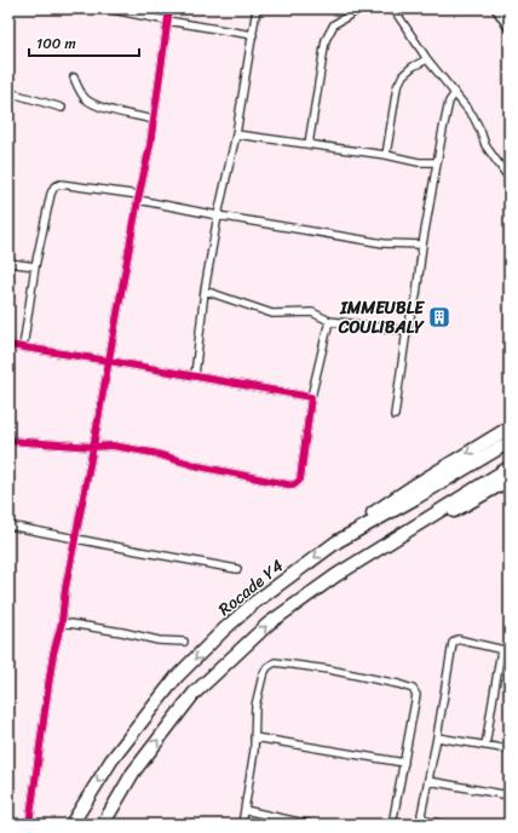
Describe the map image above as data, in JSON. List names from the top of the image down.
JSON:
{
  "streets": {
    "highway": ["Rocade Y4"]
  },
  "places": {
    "building": ["IMMEUBLE COULIBALY"]
  },
  "scale_bar": "100 m"
}
